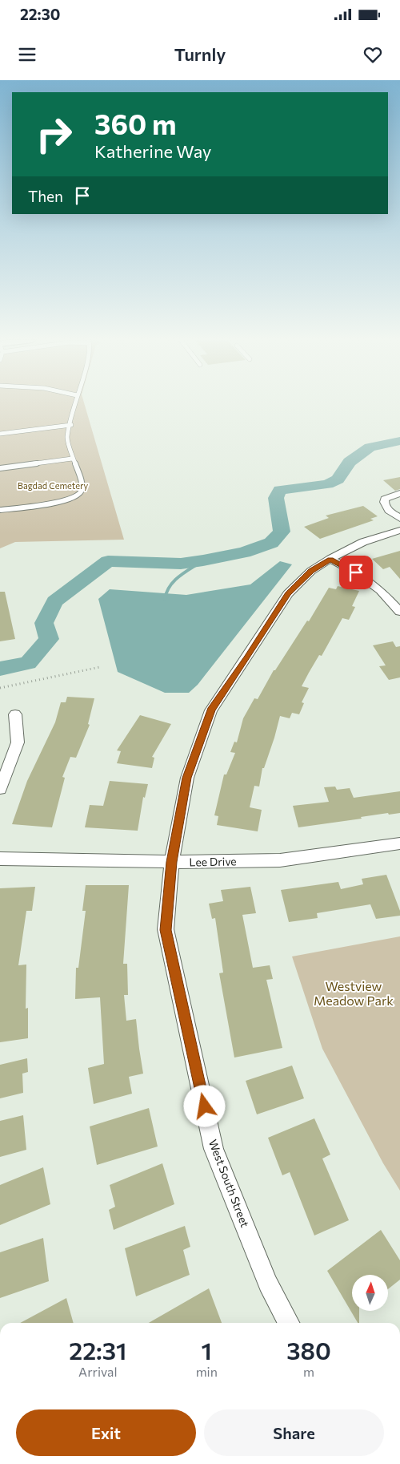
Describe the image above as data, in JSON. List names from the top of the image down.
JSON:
{
  "streets": {
    "street": ["Lee Drive", "West South Street"]
  },
  "crossings": [
    ["Lee Drive", "West South Street"]
  ],
  "parks": ["Bagdad Cemetery", "Westview Meadow Park"],
  "north": "top",
  "page": {
    "status": "22:30",
    "header": "Turnly",
    "turn": ["360 m", "Katherine Way"],
    "then": "Then",
    "eta": [
      "22:31",
      "Arrival",
      "1",
      "min",
      "380",
      "m"
    ],
    "buttons": ["Exit", "Share"]
  }
}
